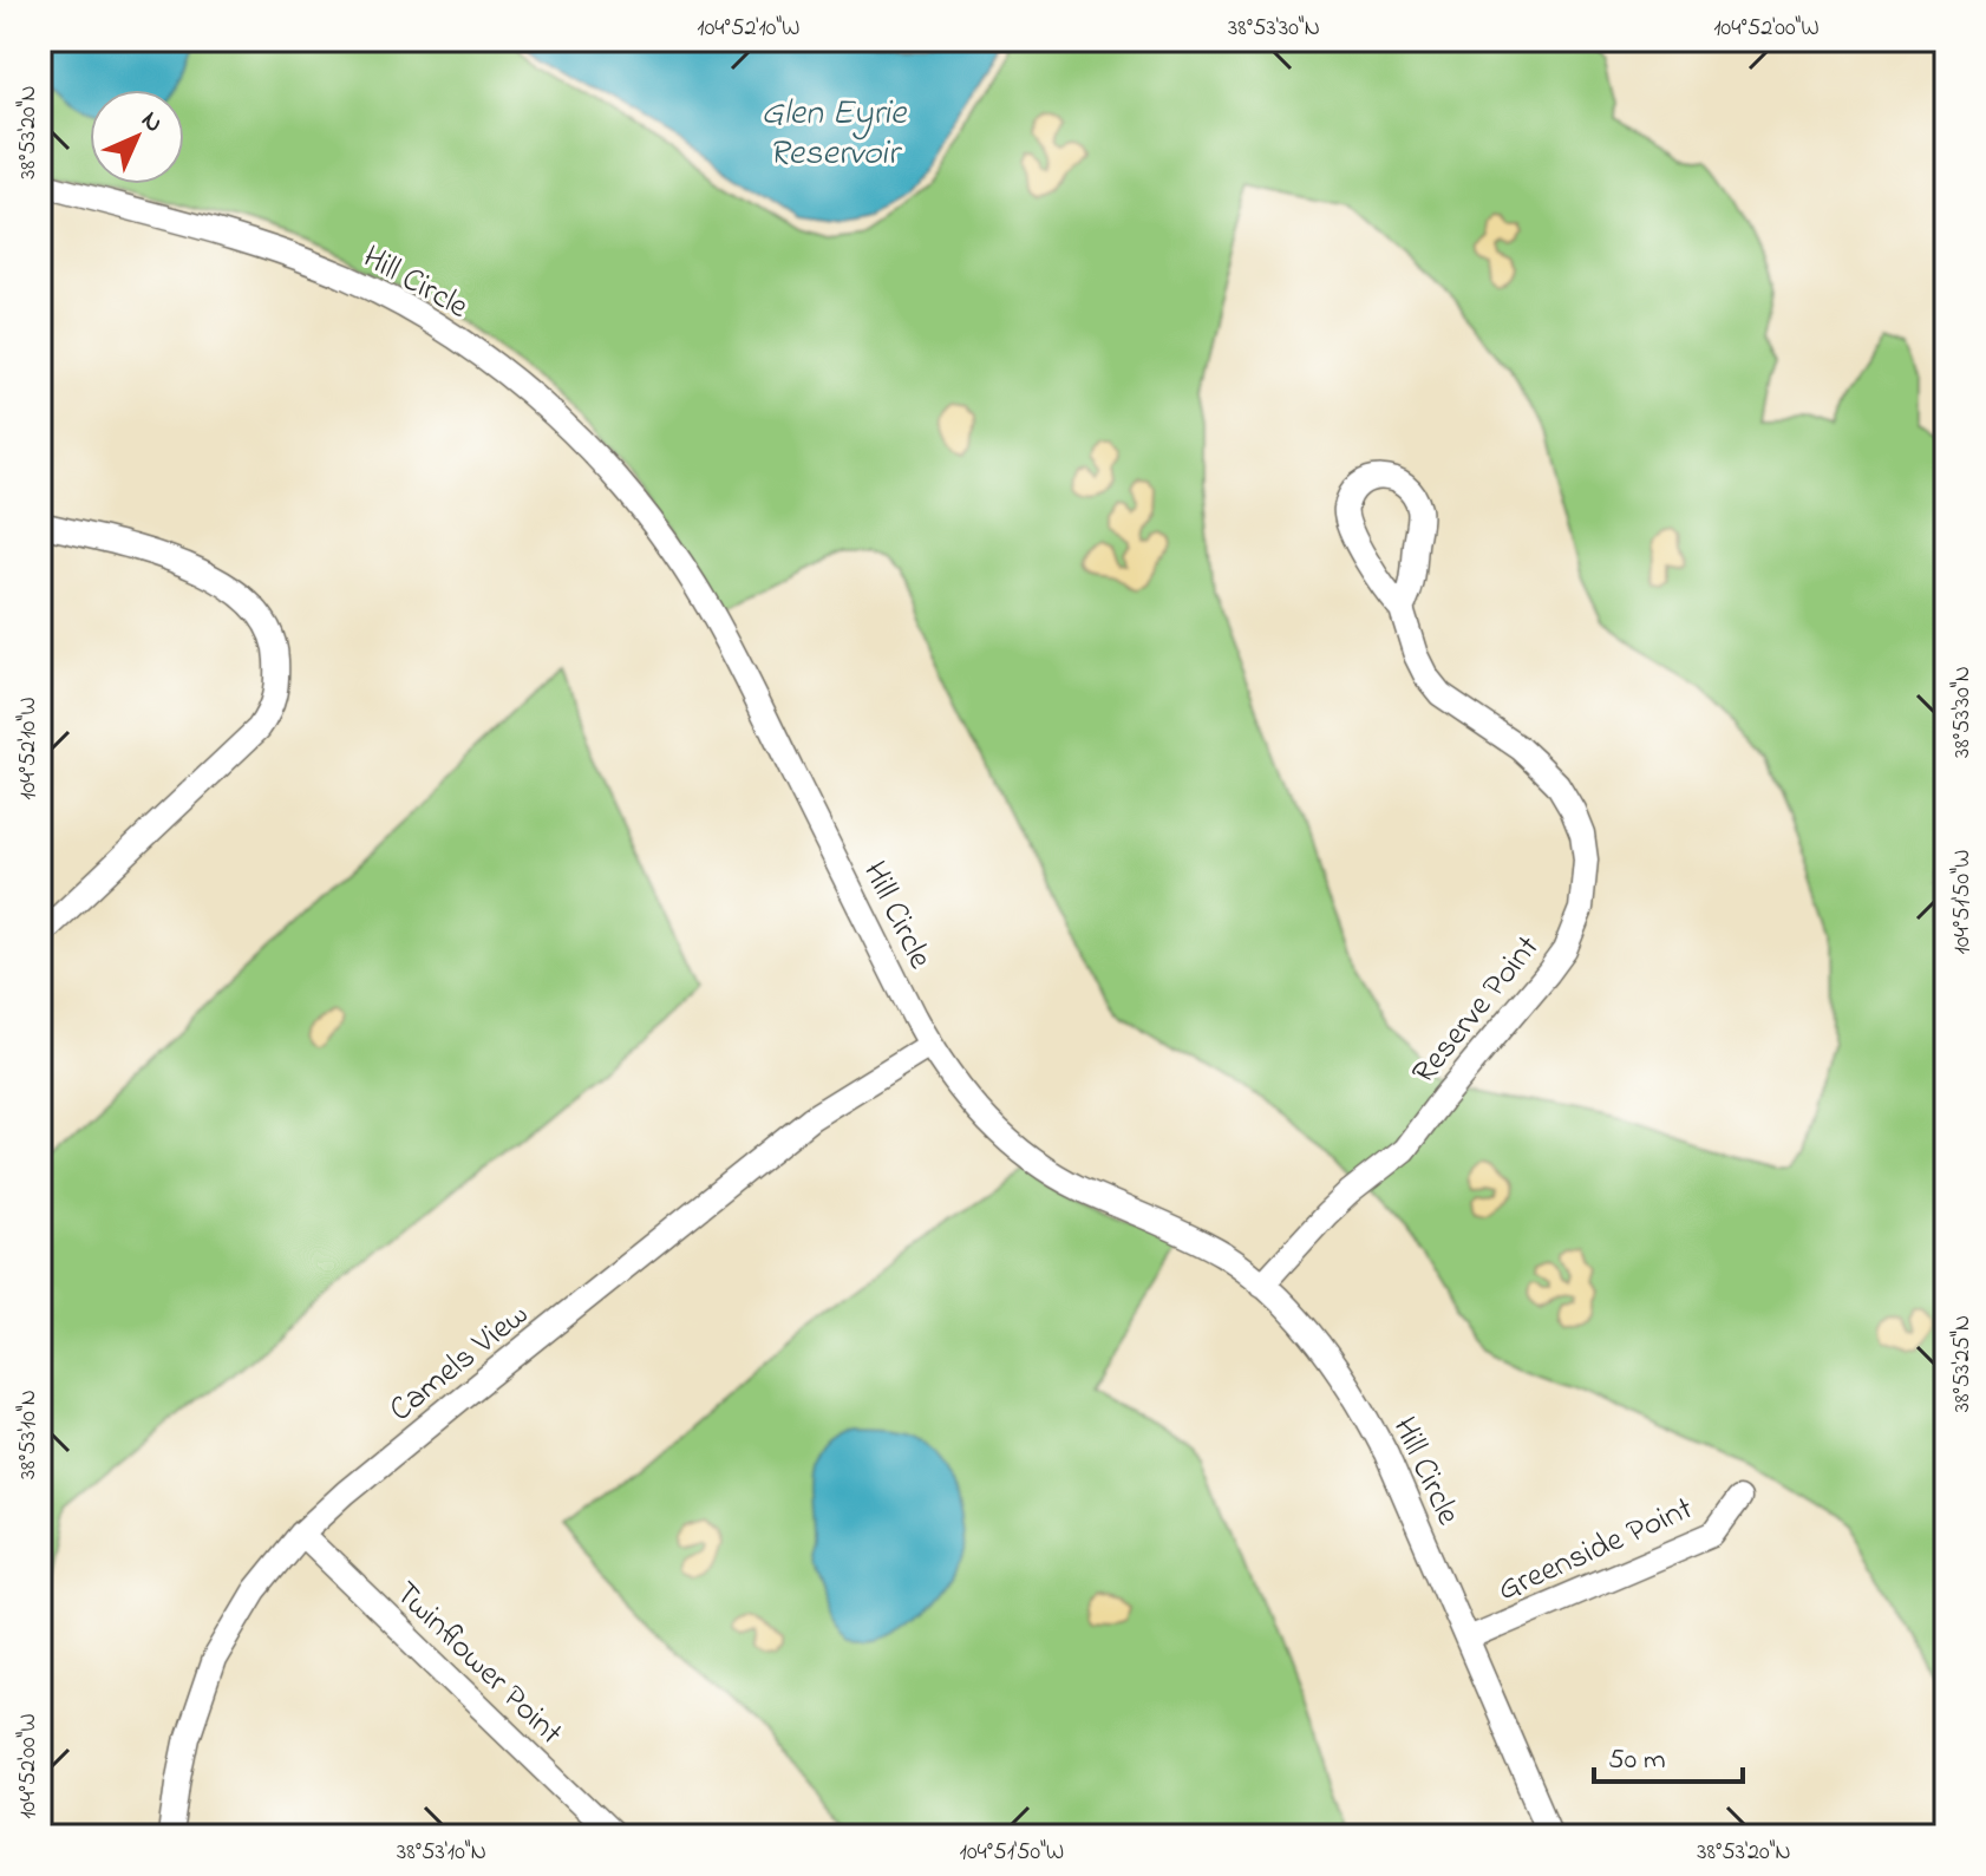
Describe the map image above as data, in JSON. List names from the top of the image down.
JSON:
{
  "streets": {
    "street": [
      "Hill Circle",
      "Reserve Point",
      "Camels View",
      "Greenside Point",
      "Twinflower Point"
    ]
  },
  "crossings": [
    ["Hill Circle", "Reserve Point"],
    ["Hill Circle", "Camels View"],
    ["Hill Circle", "Greenside Point"],
    ["Camels View", "Twinflower Point"]
  ],
  "water": ["Glen Eyrie Reservoir"],
  "scale_bar": "50 m",
  "north": "top right",
  "coordinates": [
    "104°52'10\"W",
    "38°53'30\"N",
    "104°52'00\"W",
    "38°53'20\"N",
    "104°51'50\"W",
    "38°53'25\"N",
    "38°53'10\"N"
  ]
}
